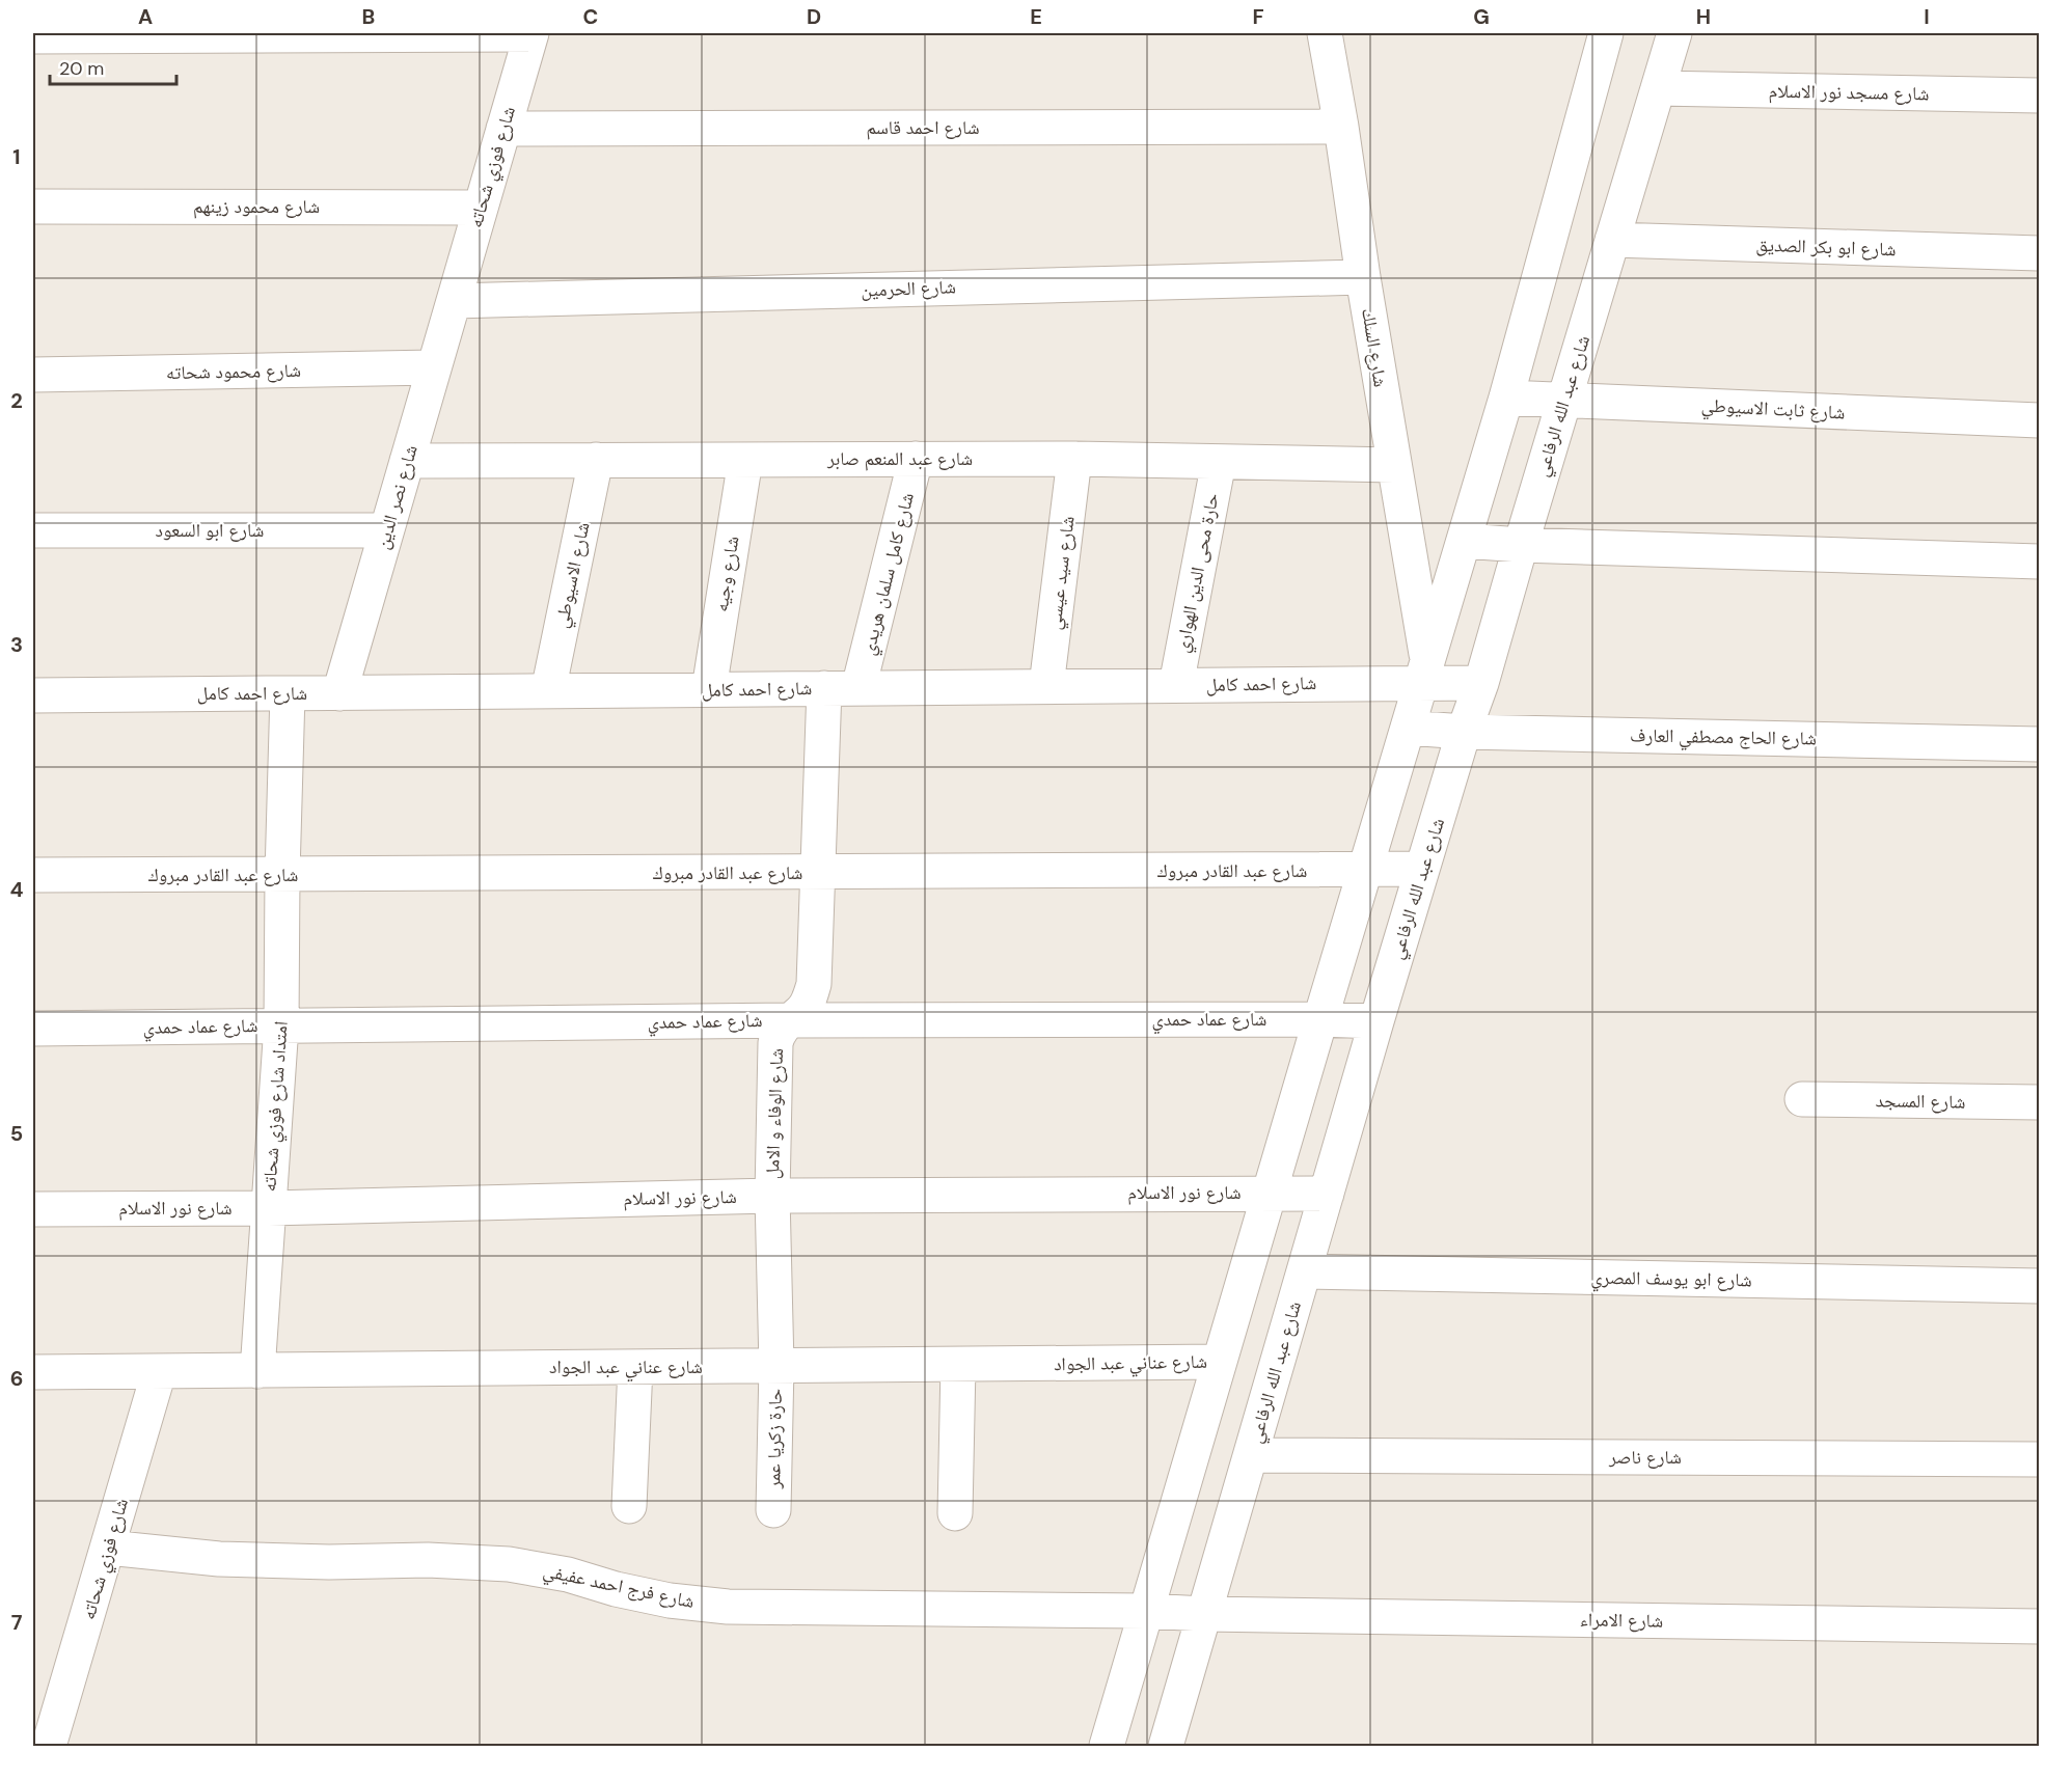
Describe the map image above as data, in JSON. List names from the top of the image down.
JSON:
{
  "streets": {
    "street": [
      "شارع مسجد نور الاسلام",
      "شارع احمد قاسم",
      "شارع فوزي شحاته",
      "شارع محمود زينهم",
      "شارع ابو بكر الصديق",
      "شارع الحرمين",
      "شارع السلك",
      "شارع محمود شحاته",
      "شارع عبد الله الرفاعي",
      "شارع ثابت الاسيوطي",
      "شارع عبد المنعم صابر",
      "شارع نصر الدين",
      "شارع ابو السعود",
      "شارع سيد عيسي",
      "حارة محى الدين الهواري",
      "شارع وجيه",
      "شارع كامل سلمان هريدي",
      "شارع الاسيوطي",
      "شارع احمد كامل",
      "شارع الحاج مصطفي العارف",
      "شارع عبد القادر مبروك",
      "شارع عماد حمدي",
      "شارع المسجد",
      "امتداد شارع فوزي شحاته",
      "شارع الوفاء و الامل",
      "شارع نور الاسلام",
      "شارع ابو يوسف المصري",
      "شارع عناني عبد الجواد",
      "حارة زكريا عمر",
      "شارع ناصر",
      "شارع فرج احمد عفيفي",
      "شارع الامراء"
    ]
  },
  "crossings": [
    ["شارع مسجد نور الاسلام", "شارع عبد الله الرفاعي"],
    ["شارع احمد قاسم", "شارع فوزي شحاته"],
    ["شارع احمد قاسم", "شارع السلك"],
    ["شارع فوزي شحاته", "شارع محمود زينهم"],
    ["شارع فوزي شحاته", "شارع الحرمين"],
    ["شارع فوزي شحاته", "شارع نصر الدين"],
    ["شارع فوزي شحاته", "شارع عناني عبد الجواد"],
    ["شارع فوزي شحاته", "شارع فرج احمد عفيفي"],
    ["شارع ابو بكر الصديق", "شارع عبد الله الرفاعي"],
    ["شارع الحرمين", "شارع السلك"],
    ["شارع الحرمين", "شارع نصر الدين"],
    ["شارع السلك", "شارع عبد المنعم صابر"],
    ["شارع السلك", "شارع احمد كامل"],
    ["شارع محمود شحاته", "شارع نصر الدين"],
    ["شارع عبد الله الرفاعي", "شارع ثابت الاسيوطي"],
    ["شارع عبد الله الرفاعي", "شارع احمد كامل"],
    ["شارع عبد الله الرفاعي", "شارع الحاج مصطفي العارف"],
    ["شارع عبد الله الرفاعي", "شارع عبد القادر مبروك"],
    ["شارع عبد الله الرفاعي", "شارع عماد حمدي"],
    ["شارع عبد الله الرفاعي", "شارع نور الاسلام"],
    ["شارع عبد الله الرفاعي", "شارع ابو يوسف المصري"],
    ["شارع عبد الله الرفاعي", "شارع ناصر"],
    ["شارع عبد الله الرفاعي", "شارع فرج احمد عفيفي"],
    ["شارع عبد الله الرفاعي", "شارع الامراء"],
    ["شارع عبد المنعم صابر", "شارع نصر الدين"],
    ["شارع عبد المنعم صابر", "شارع سيد عيسي"],
    ["شارع عبد المنعم صابر", "حارة محى الدين الهواري"],
    ["شارع عبد المنعم صابر", "شارع وجيه"],
    ["شارع عبد المنعم صابر", "شارع كامل سلمان هريدي"],
    ["شارع عبد المنعم صابر", "شارع الاسيوطي"],
    ["شارع نصر الدين", "شارع ابو السعود"],
    ["شارع نصر الدين", "شارع احمد كامل"],
    ["شارع سيد عيسي", "شارع احمد كامل"],
    ["حارة محى الدين الهواري", "شارع احمد كامل"],
    ["شارع وجيه", "شارع احمد كامل"],
    ["شارع كامل سلمان هريدي", "شارع احمد كامل"],
    ["شارع الاسيوطي", "شارع احمد كامل"],
    ["شارع احمد كامل", "امتداد شارع فوزي شحاته"],
    ["شارع احمد كامل", "شارع الوفاء و الامل"],
    ["شارع عبد القادر مبروك", "امتداد شارع فوزي شحاته"],
    ["شارع عبد القادر مبروك", "شارع الوفاء و الامل"],
    ["شارع عماد حمدي", "امتداد شارع فوزي شحاته"],
    ["شارع عماد حمدي", "شارع الوفاء و الامل"],
    ["امتداد شارع فوزي شحاته", "شارع نور الاسلام"],
    ["امتداد شارع فوزي شحاته", "شارع عناني عبد الجواد"],
    ["شارع الوفاء و الامل", "شارع نور الاسلام"],
    ["شارع الوفاء و الامل", "شارع عناني عبد الجواد"],
    ["شارع الوفاء و الامل", "حارة زكريا عمر"],
    ["شارع عناني عبد الجواد", "حارة زكريا عمر"],
    ["شارع فرج احمد عفيفي", "شارع الامراء"]
  ],
  "scale_bar": "20 m",
  "grid": {
    "columns": [
      "A",
      "B",
      "C",
      "D",
      "E",
      "F",
      "G",
      "H",
      "I"
    ],
    "rows": [
      "1",
      "2",
      "3",
      "4",
      "5",
      "6",
      "7"
    ]
  }
}
